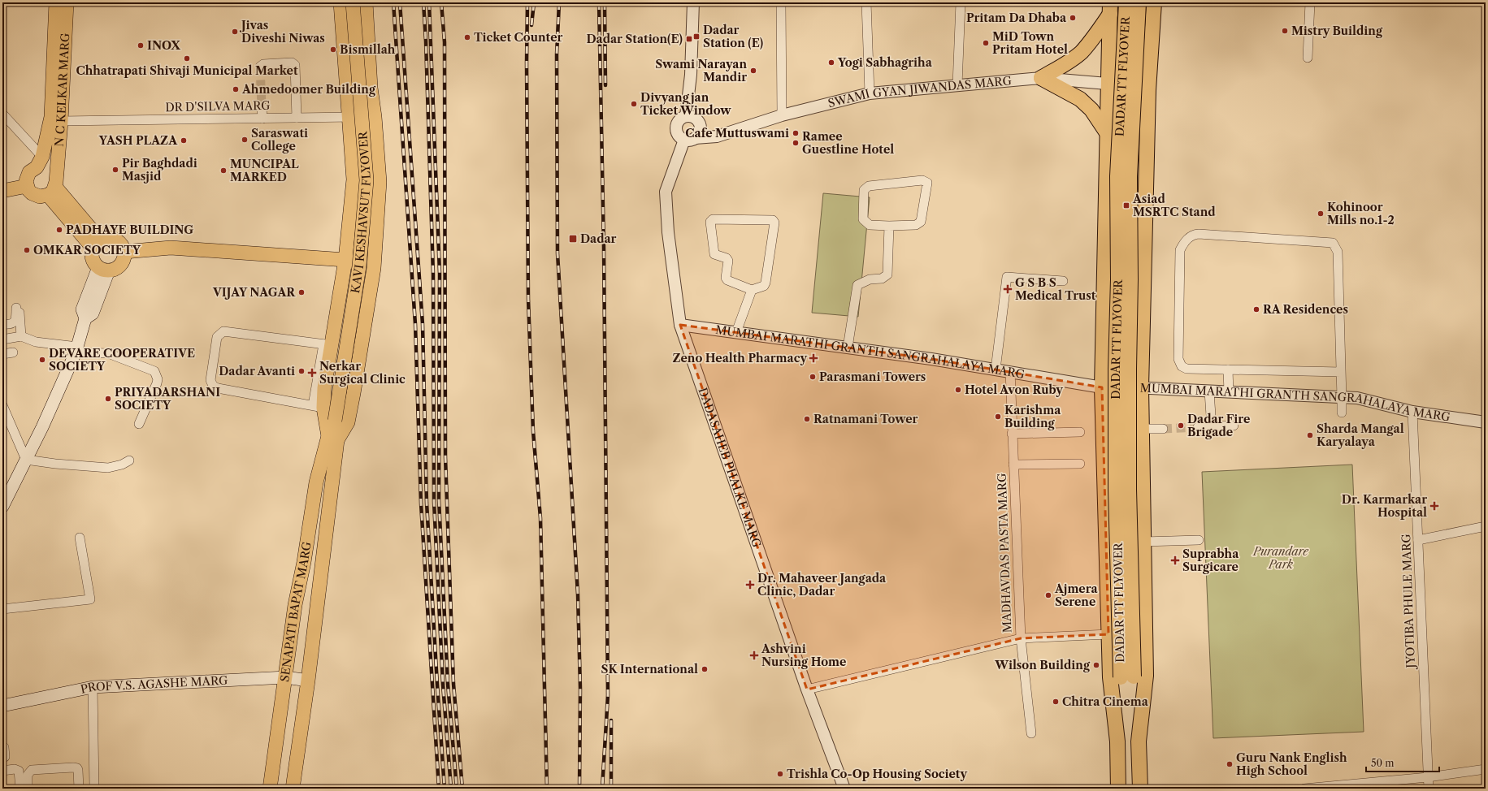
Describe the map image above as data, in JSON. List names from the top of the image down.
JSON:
{
  "streets": {
    "highway": ["DADAR TT FLYOVER"],
    "main road": [
      "N C KELKAR MARG",
      "KAVI KESHAVSUT FLYOVER",
      "SENAPATI BAPAT MARG",
      "PROF V.S. AGASHE MARG"
    ],
    "street": [
      "SWAMI GYAN JIWANDAS MARG",
      "DR D'SILVA MARG",
      "MUMBAI MARATHI GRANTH SANGRAHALAYA MARG",
      "DADASAHEB PHALKE MARG",
      "MADHAVDAS PASTA MARG",
      "JYOTIBA PHULE MARG"
    ]
  },
  "crossings": [
    ["N C KELKAR MARG", "DR D'SILVA MARG"],
    ["SWAMI GYAN JIWANDAS MARG", "DADASAHEB PHALKE MARG"],
    ["KAVI KESHAVSUT FLYOVER", "SENAPATI BAPAT MARG"],
    ["MUMBAI MARATHI GRANTH SANGRAHALAYA MARG", "DADASAHEB PHALKE MARG"],
    ["MUMBAI MARATHI GRANTH SANGRAHALAYA MARG", "MADHAVDAS PASTA MARG"],
    ["MUMBAI MARATHI GRANTH SANGRAHALAYA MARG", "JYOTIBA PHULE MARG"],
    ["SENAPATI BAPAT MARG", "PROF V.S. AGASHE MARG"]
  ],
  "parks": ["Purandare Park"],
  "places": {
    "other": [
      "Pritam Da Dhaba",
      "Mistry Building",
      "Jivas Diveshi Niwas",
      "Ticket Counter",
      "MiD Town Pritam Hotel",
      "INOX",
      "Bismillah",
      "Chhatrapati Shivaji Municipal Market",
      "Yogi Sabhagriha",
      "Swami Narayan Mandir",
      "Ahmedoomer Building",
      "Divyangjan Ticket Window",
      "Cafe Muttuswami",
      "Saraswati College",
      "YASH PLAZA",
      "Ramee Guestline Hotel",
      "Pir Baghdadi Masjid",
      "MUNCIPAL MARKED",
      "Kohinoor Mills no.1-2",
      "PADHAYE BUILDING",
      "OMKAR SOCIETY",
      "VIJAY NAGAR",
      "RA Residences",
      "DEVARE COOPERATIVE SOCIETY",
      "Dadar Avanti",
      "Parasmani Towers",
      "Hotel Avon Ruby",
      "PRIYADARSHANI SOCIETY",
      "Karishma Building",
      "Ratnamani Tower",
      "Dadar Fire Brigade",
      "Sharda Mangal Karyalaya",
      "Ajmera Serene",
      "Wilson Building",
      "SK International",
      "Chitra Cinema",
      "Guru Nank English High School",
      "Trishla Co-Op Housing Society"
    ],
    "transit": [
      "Dadar Station (E)",
      "Dadar Station(E)",
      "Asiad MSRTC Stand",
      "Dadar"
    ],
    "health": [
      "G S B S Medical Trust",
      "Zeno Health Pharmacy",
      "Nerkar Surgical Clinic",
      "Dr. Karmarkar Hospital",
      "Suprabha Surgicare",
      "Dr. Mahaveer Jangada Clinic, Dadar",
      "Ashvini Nursing Home"
    ]
  },
  "scale_bar": "50 m"
}
